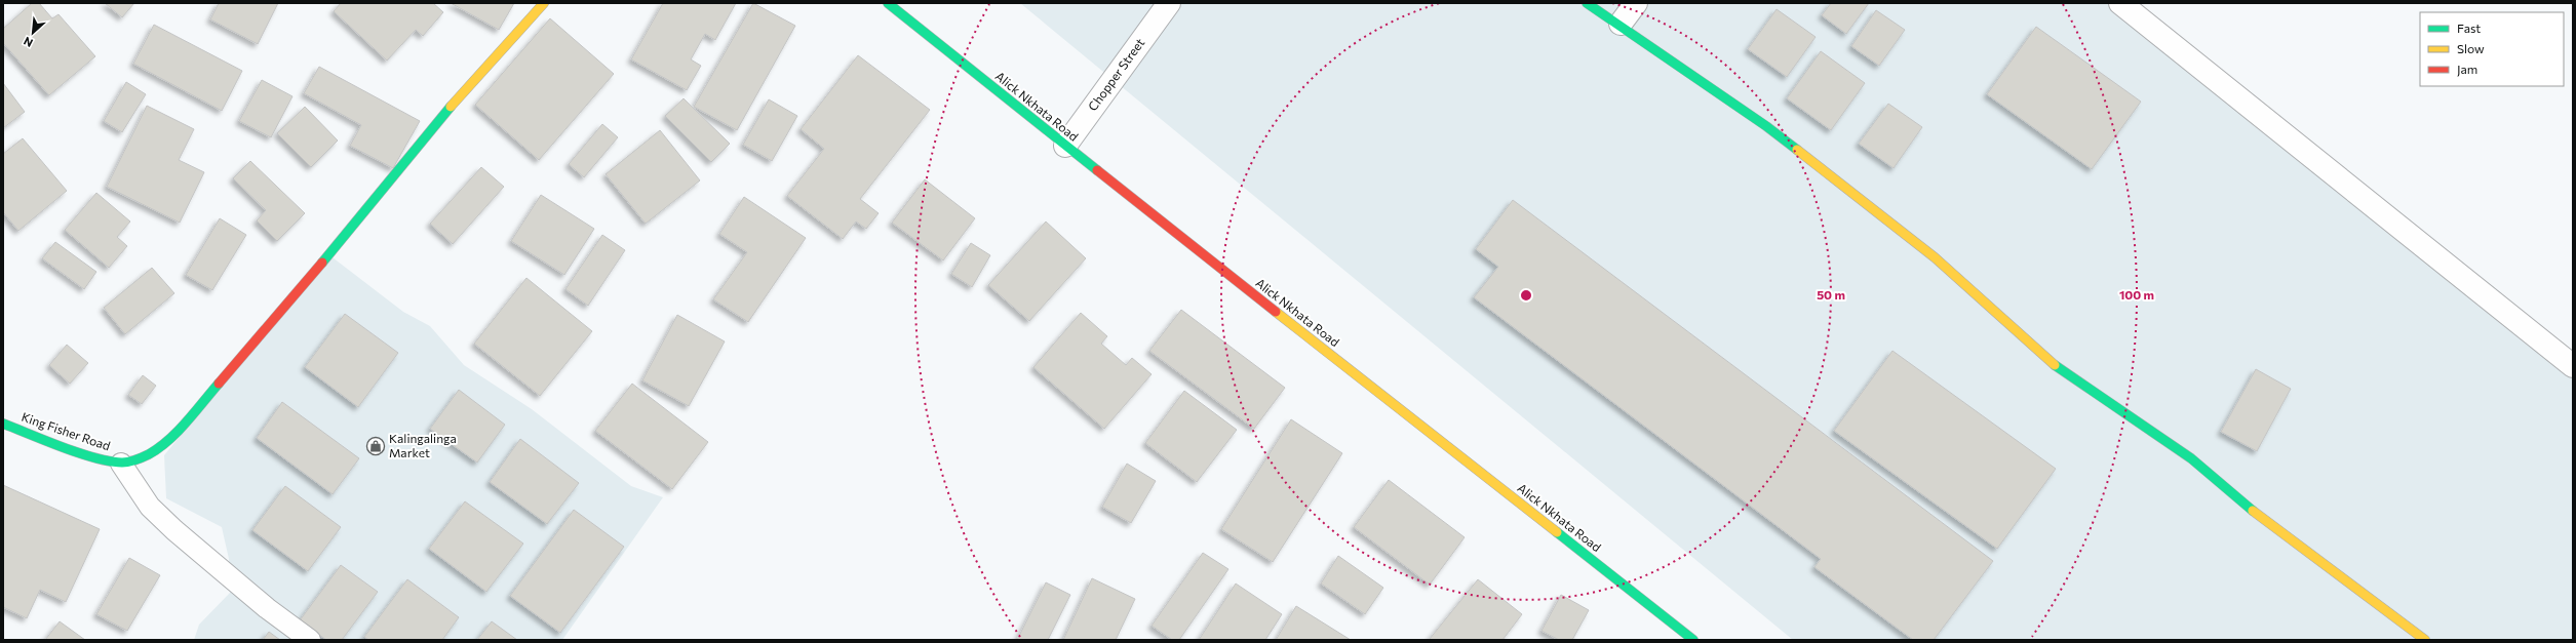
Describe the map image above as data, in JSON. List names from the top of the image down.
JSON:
{
  "streets": {
    "street": ["Chopper Street", "Alick Nkhata Road", "King Fisher Road"]
  },
  "crossings": [
    ["Chopper Street", "Alick Nkhata Road"]
  ],
  "places": {
    "shop": ["Kalingalinga Market"]
  },
  "legend": ["Fast", "Slow", "Jam"],
  "north": "bottom left",
  "rings": ["50 m", "100 m"]
}
